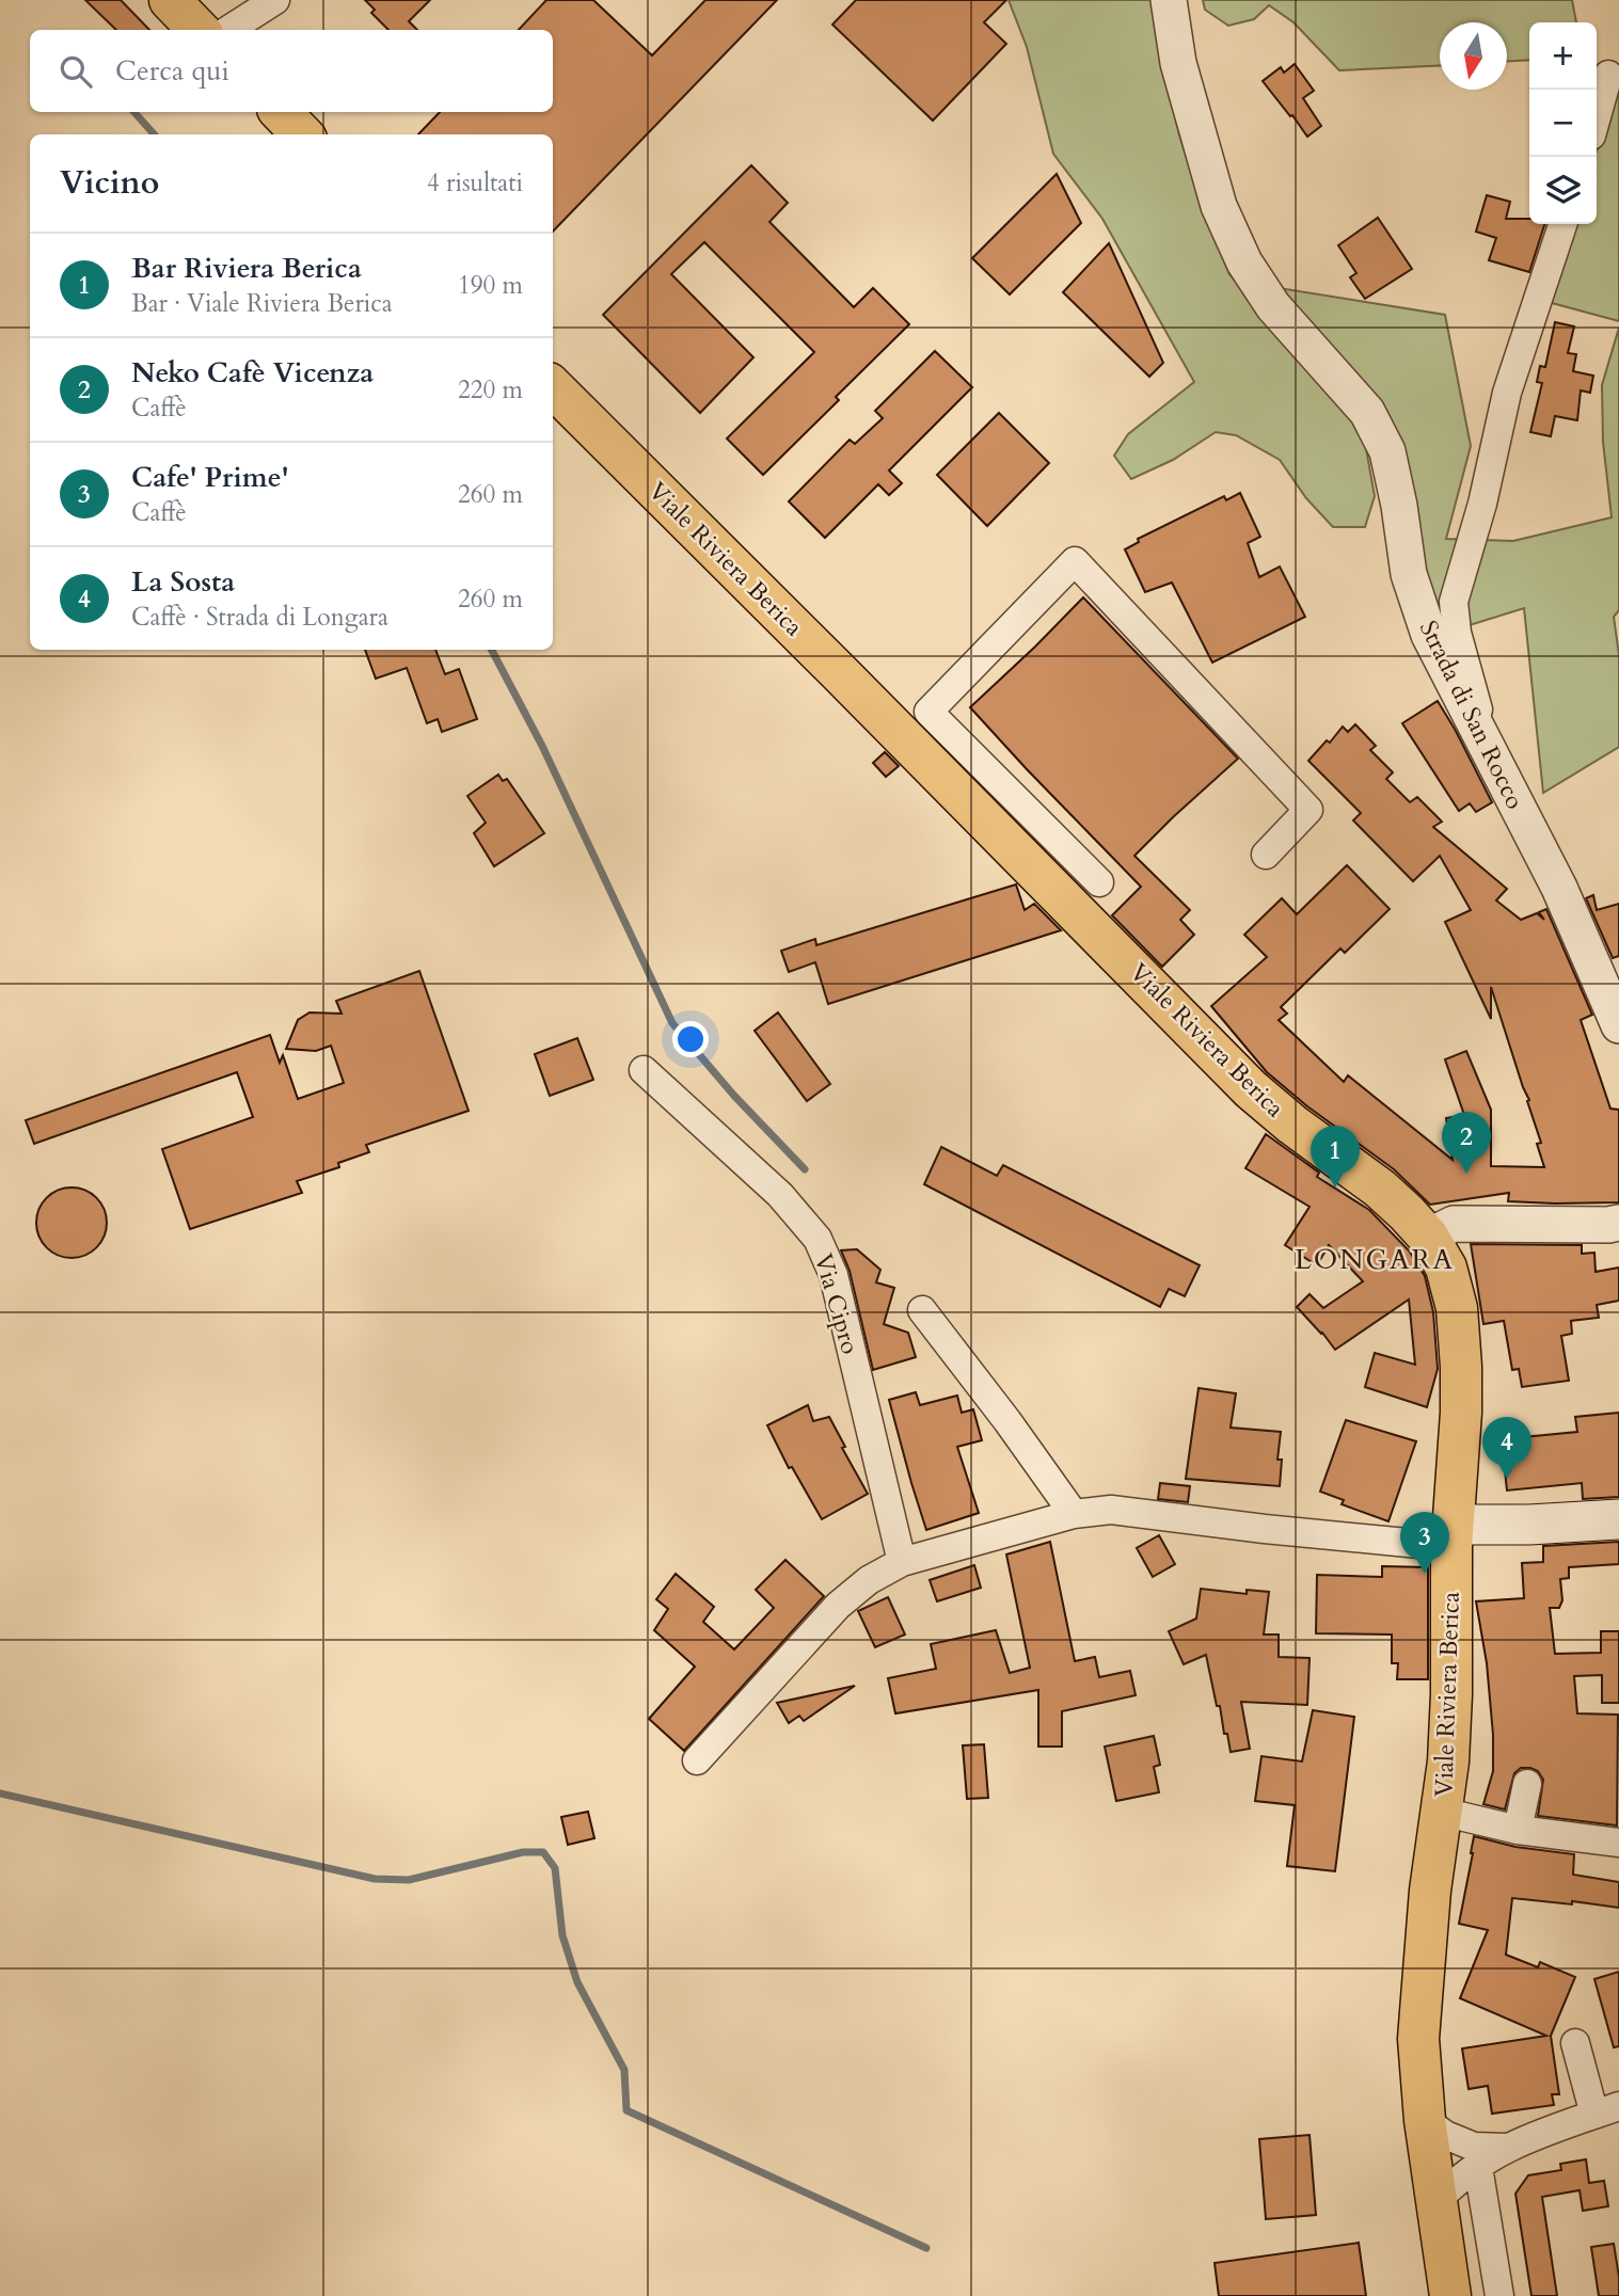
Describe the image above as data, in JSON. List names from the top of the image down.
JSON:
{
  "streets": {
    "main road": ["Viale Riviera Berica"],
    "street": ["Strada di San Rocco", "Via Cipro"]
  },
  "districts": ["LONGARA"],
  "north": "bottom",
  "page": {
    "map_buttons": ["+", "−"],
    "search": "Cerca qui",
    "heading": ["Vicino", "4 risultati"],
    "list": [
      {
        "mark": "1",
        "name": "Bar Riviera Berica",
        "note": "Bar · Viale Riviera Berica",
        "value": "190 m"
      },
      {
        "mark": "2",
        "name": "Neko Cafè Vicenza",
        "note": "Caffè",
        "value": "220 m"
      },
      {
        "mark": "3",
        "name": "Cafe' Prime'",
        "note": "Caffè",
        "value": "260 m"
      },
      {
        "mark": "4",
        "name": "La Sosta",
        "note": "Caffè · Strada di Longara",
        "value": "260 m"
      }
    ],
    "pins": [
      "2",
      "1",
      "4",
      "3"
    ]
  }
}
